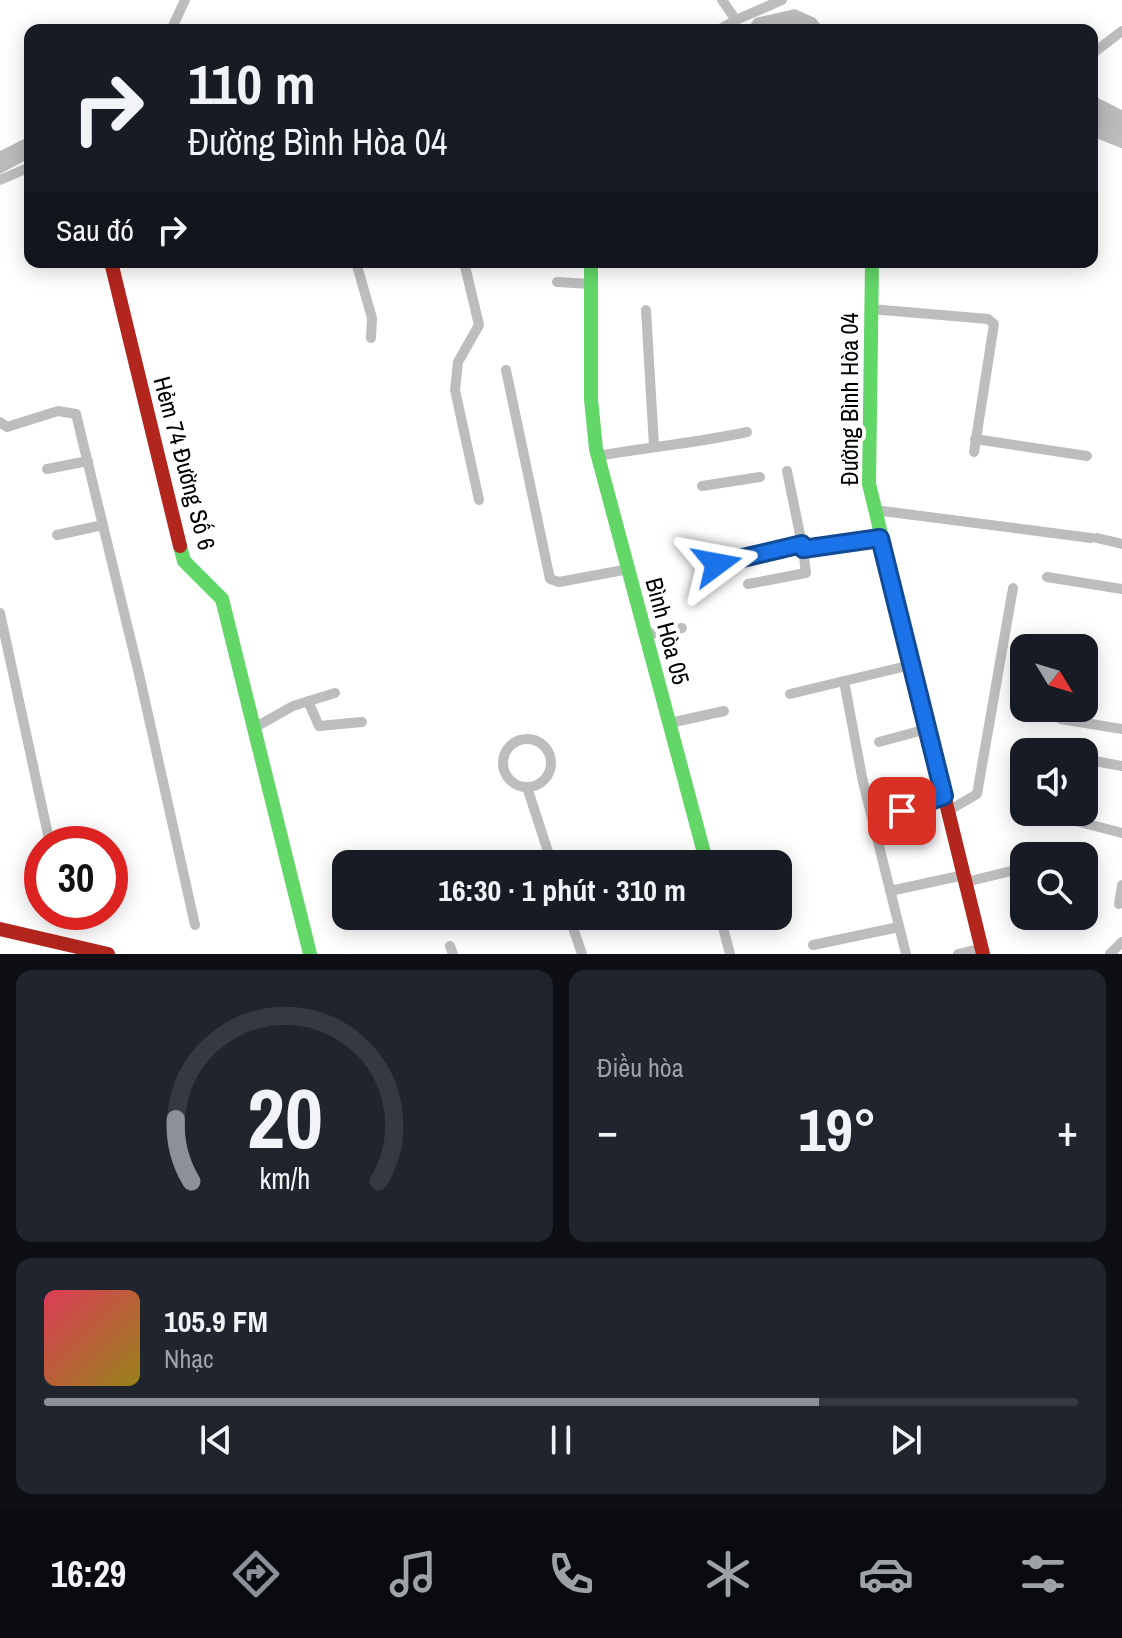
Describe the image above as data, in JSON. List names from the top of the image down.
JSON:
{
  "streets": {
    "street": ["Đường Bình Hòa 04", "Hẻm 74 Đường Số 6", "Bình Hòa 05"]
  },
  "north": "bottom right",
  "page": {
    "turn": ["110 m", "Đường Bình Hòa 04"],
    "then": "Sau đó",
    "limit": "30",
    "trip": "16:30 · 1 phút · 310 m",
    "tile": "Điều hòa",
    "heat": ["−", "19°", "+"],
    "song": ["105.9 FM", "Nhạc"],
    "tabs": "16:29",
    "gauge": ["20", "km/h"]
  }
}
